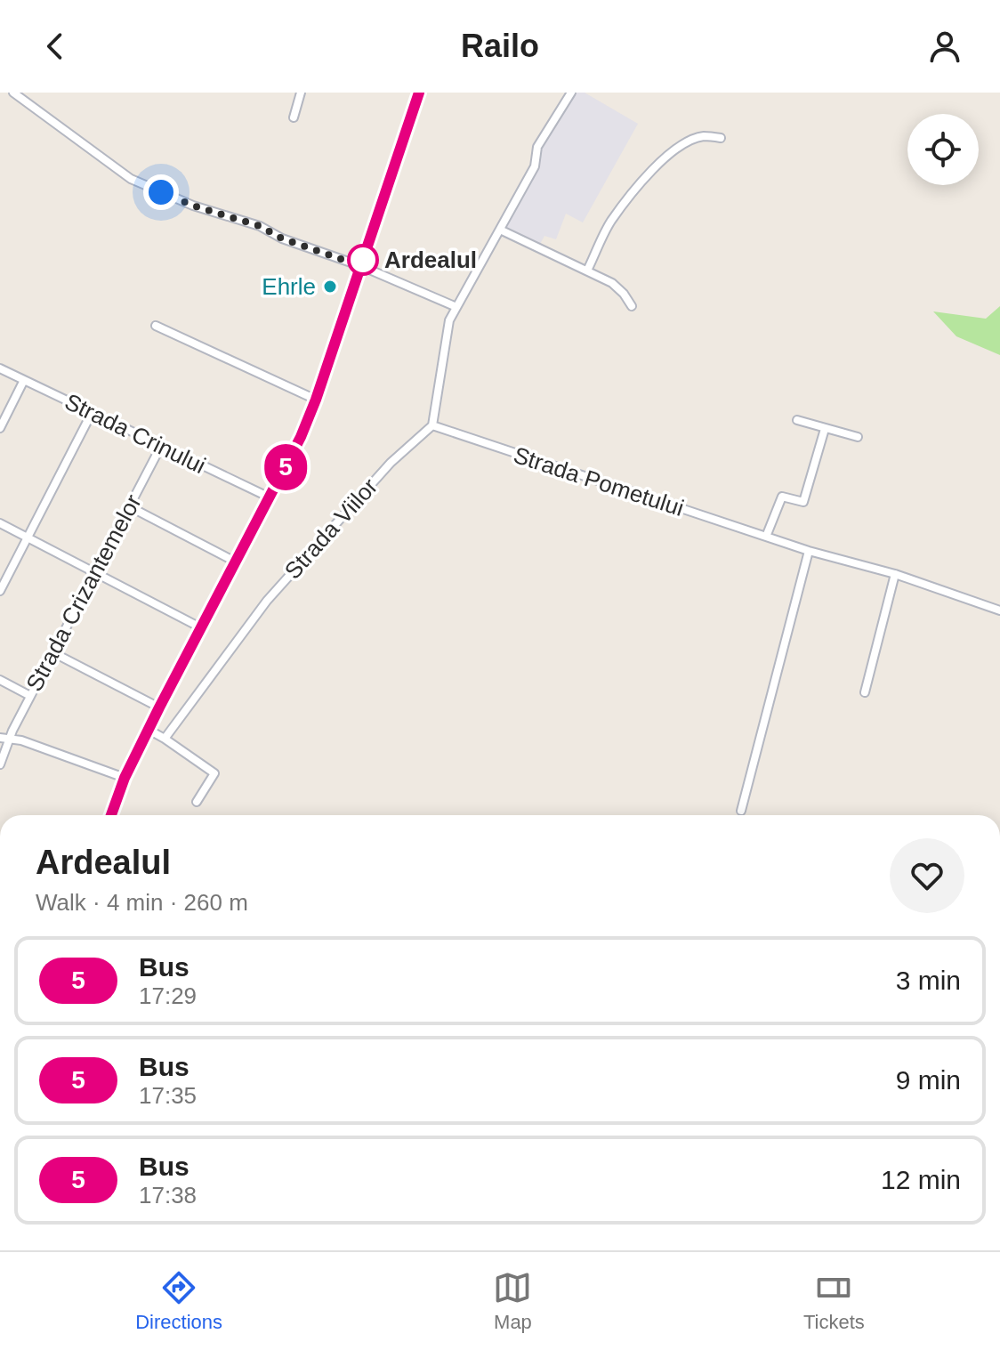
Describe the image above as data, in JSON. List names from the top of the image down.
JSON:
{
  "streets": {
    "street": [
      "Strada Crinului",
      "Strada Pometului",
      "Strada Viilor",
      "Strada Crizantemelor"
    ]
  },
  "crossings": [
    ["Strada Crinului", "Strada Crizantemelor"],
    ["Strada Pometului", "Strada Viilor"]
  ],
  "places": ["Ardealul", "Ehrle"],
  "lines": ["bus line 5"],
  "page": {
    "header": "Railo",
    "on_map": "5",
    "heading": ["Ardealul", "Walk · 4 min · 260 m"],
    "list": [
      {
        "mark": "5",
        "name": "Bus",
        "note": "17:29",
        "value": "3 min"
      },
      {
        "mark": "5",
        "name": "Bus",
        "note": "17:35",
        "value": "9 min"
      },
      {
        "mark": "5",
        "name": "Bus",
        "note": "17:38",
        "value": "12 min"
      }
    ],
    "tabs": ["Directions", "Map", "Tickets"]
  }
}
